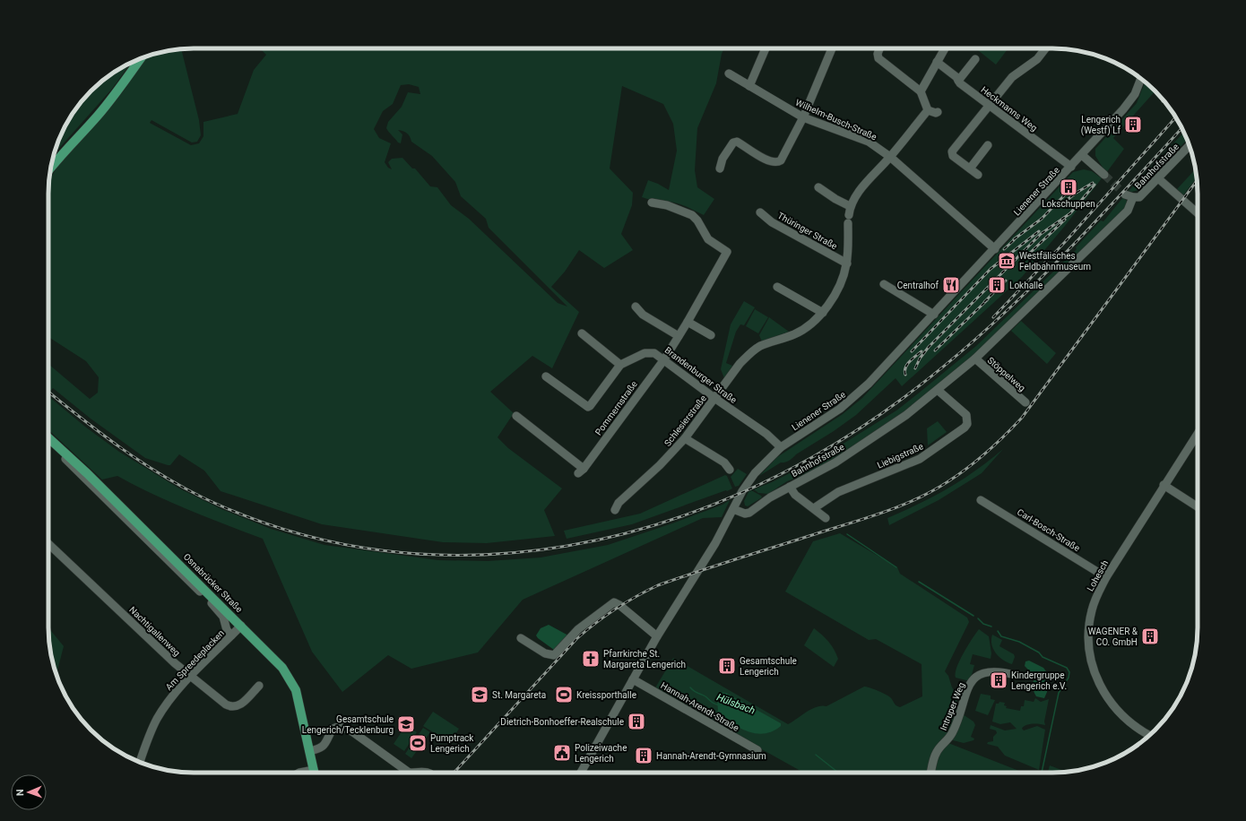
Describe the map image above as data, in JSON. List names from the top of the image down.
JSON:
{
  "streets": {
    "main road": ["Osnabrücker Straße"],
    "street": [
      "Heckmanns Weg",
      "Wilhelm-Busch-Straße",
      "Bahnhofstraße",
      "Lienener Straße",
      "Thüringer Straße",
      "Stöppelweg",
      "Brandenburger Straße",
      "Pommernstraße",
      "Schlesierstraße",
      "Liebigstraße",
      "Carl-Bosch-Straße",
      "Lohesch",
      "Nachtigallenweg",
      "Am Spreedeplacken",
      "Hannah-Arendt-Straße",
      "Intruper Weg"
    ]
  },
  "crossings": [
    ["Heckmanns Weg", "Lienener Straße"],
    ["Wilhelm-Busch-Straße", "Lienener Straße"],
    ["Wilhelm-Busch-Straße", "Schlesierstraße"],
    ["Bahnhofstraße", "Lienener Straße"],
    ["Bahnhofstraße", "Stöppelweg"],
    ["Bahnhofstraße", "Liebigstraße"],
    ["Lienener Straße", "Brandenburger Straße"],
    ["Thüringer Straße", "Schlesierstraße"],
    ["Brandenburger Straße", "Pommernstraße"],
    ["Brandenburger Straße", "Schlesierstraße"],
    ["Carl-Bosch-Straße", "Lohesch"],
    ["Osnabrücker Straße", "Am Spreedeplacken"],
    ["Nachtigallenweg", "Am Spreedeplacken"]
  ],
  "water": ["Hülsbach"],
  "places": {
    "building": [
      "Lengerich (Westf) Lf",
      "Lokschuppen",
      "Lokhalle",
      "WAGENER & CO. GmbH",
      "Gesamtschule Lengerich",
      "Kindergruppe Lengerich e.V.",
      "Dietrich-Bonhoeffer-Realschule",
      "Hannah-Arendt-Gymnasium"
    ],
    "museum": ["Westfälisches Feldbahnmuseum"],
    "restaurant": ["Centralhof"],
    "church": ["Pfarrkirche St. Margareta Lengerich"],
    "school or university": ["St. Margareta", "Gesamtschule Lengerich/Tecklenburg"],
    "sports": ["Kreissporthalle", "Pumptrack Lengerich"],
    "public building": ["Polizeiwache Lengerich"]
  },
  "north": "left"
}
